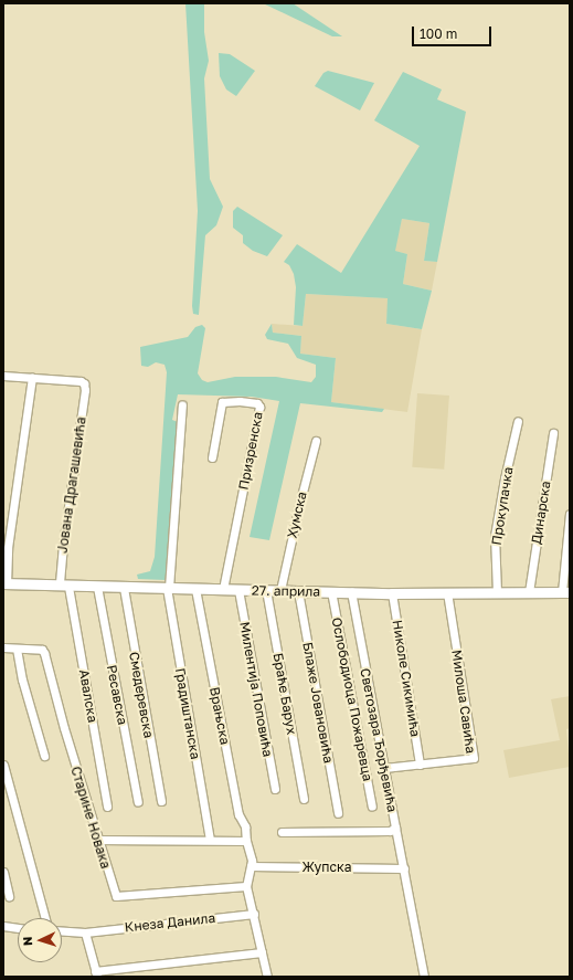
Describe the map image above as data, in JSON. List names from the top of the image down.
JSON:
{
  "streets": {
    "main road": ["27. априла"],
    "street": [
      "Призренска",
      "Јована Драгашевића",
      "Прокупачка",
      "Динарска",
      "Хумска",
      "Николе Сикимића",
      "Милентија Поповића",
      "Браће Барух",
      "Ресавска",
      "Смедеревска",
      "Авалска",
      "Ослободиоца Пожаревца",
      "Милоша Савића",
      "Блаже Јовановића",
      "Градиштанска",
      "Врањска",
      "Светозара Ђорђевића",
      "Старине Новака",
      "Жупска",
      "Кнеза Данила"
    ]
  },
  "crossings": [
    ["Призренска", "27. априла"],
    ["Јована Драгашевића", "27. априла"],
    ["Јована Драгашевића", "Авалска"],
    ["Прокупачка", "27. априла"],
    ["Динарска", "27. априла"],
    ["Хумска", "27. априла"],
    ["27. априла", "Николе Сикимића"],
    ["27. априла", "Милентија Поповића"],
    ["27. априла", "Браће Барух"],
    ["27. априла", "Ресавска"],
    ["27. априла", "Смедеревска"],
    ["27. априла", "Авалска"],
    ["27. априла", "Ослободиоца Пожаревца"],
    ["27. априла", "Милоша Савића"],
    ["27. априла", "Блаже Јовановића"],
    ["27. априла", "Градиштанска"],
    ["27. априла", "Врањска"],
    ["27. априла", "Светозара Ђорђевића"],
    ["Николе Сикимића", "Милоша Савића"],
    ["Врањска", "Старине Новака"],
    ["Врањска", "Жупска"]
  ],
  "scale_bar": "100 m",
  "north": "left"
}
